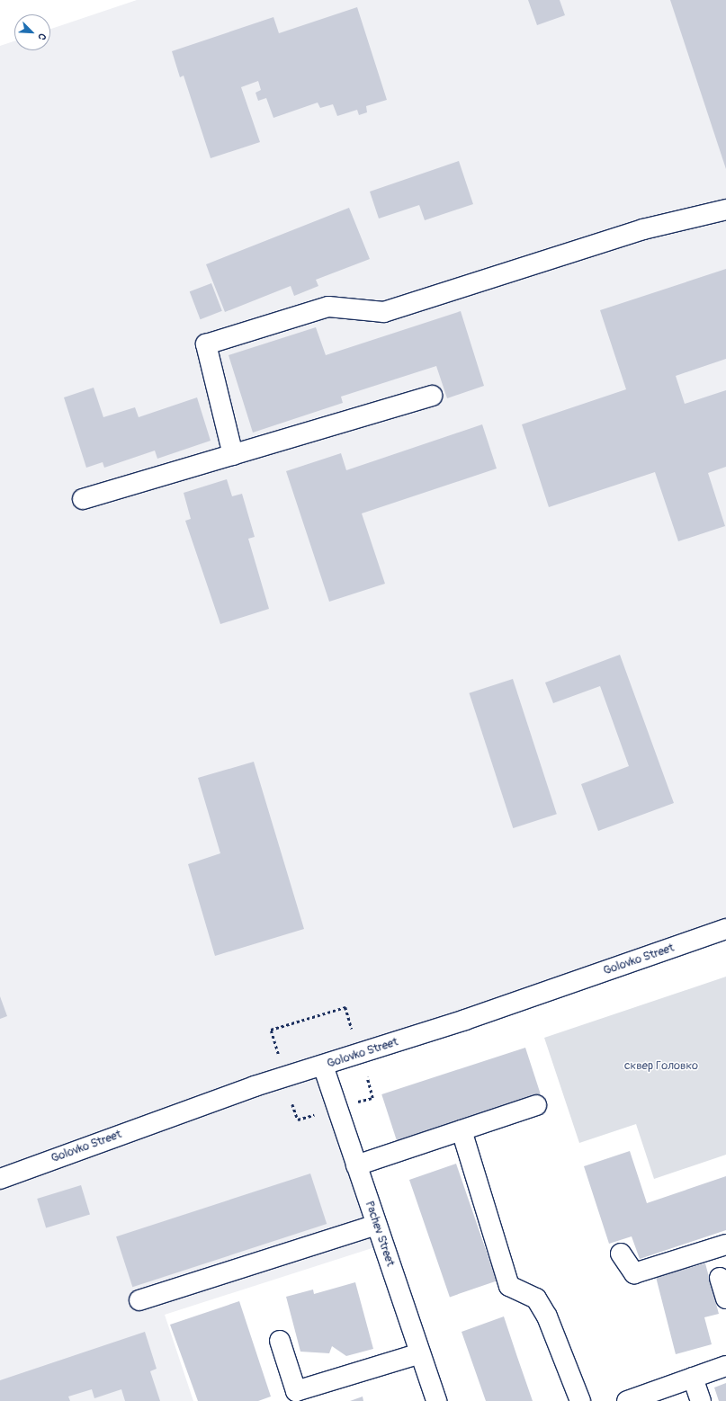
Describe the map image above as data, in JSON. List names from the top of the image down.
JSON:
{
  "streets": {
    "street": ["Golovko Street", "Pachev Street"]
  },
  "crossings": [
    ["Golovko Street", "Pachev Street"]
  ],
  "parks": ["сквер Головко"],
  "north": "bottom right"
}
